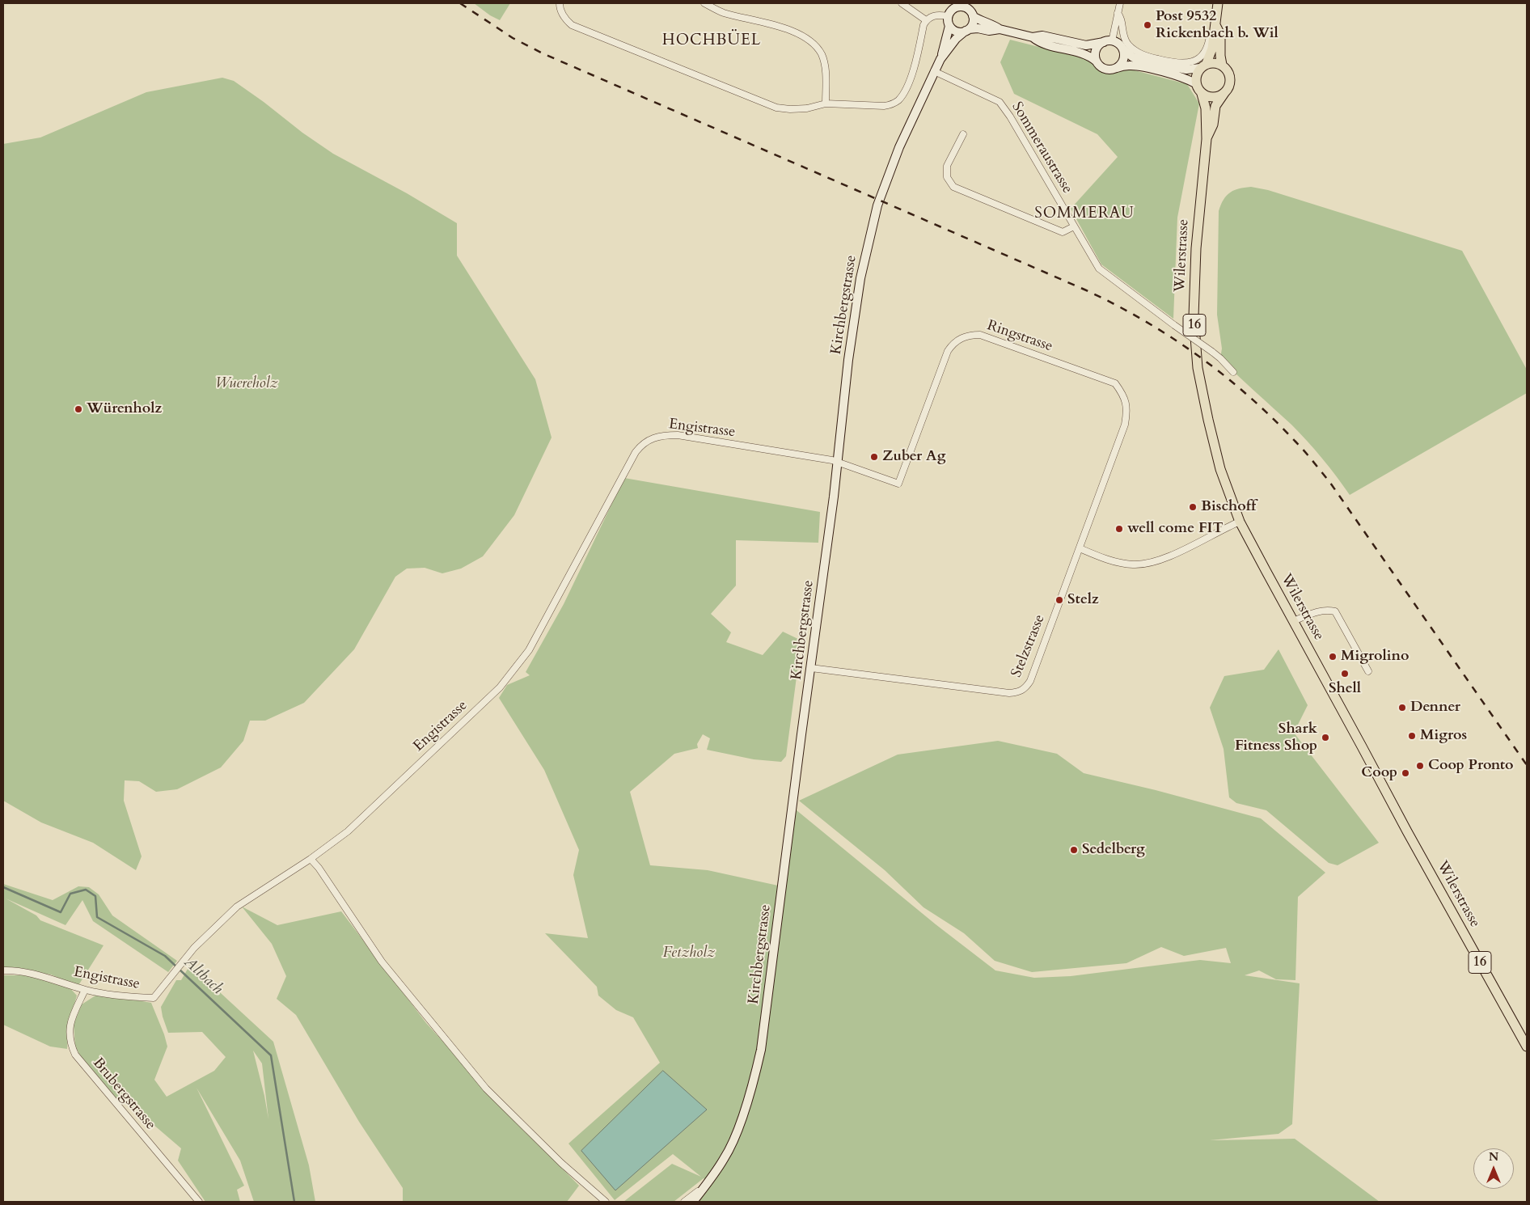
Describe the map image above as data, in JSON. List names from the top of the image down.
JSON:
{
  "streets": {
    "main road": ["Wilerstrasse", "Kirchbergstrasse", "16"],
    "street": [
      "Sommeraustrasse",
      "Ringstrasse",
      "Engistrasse",
      "Stelzstrasse",
      "Brubergstrasse"
    ]
  },
  "crossings": [
    ["Sommeraustrasse", "Kirchbergstrasse"],
    ["Kirchbergstrasse", "Ringstrasse"],
    ["Kirchbergstrasse", "Engistrasse"],
    ["Kirchbergstrasse", "Stelzstrasse"],
    ["Ringstrasse", "Engistrasse"],
    ["Ringstrasse", "Stelzstrasse"],
    ["Engistrasse", "Brubergstrasse"]
  ],
  "districts": ["HOCHBÜEL", "SOMMERAU"],
  "water": ["Altbach"],
  "parks": ["Wuereholz", "Fetzholz"],
  "places": [
    "Post 9532 Rickenbach b. Wil",
    "Würenholz",
    "Zuber Ag",
    "Bischoff",
    "well come FIT",
    "Stelz",
    "Migrolino",
    "Shell",
    "Denner",
    "Migros",
    "Shark Fitness Shop",
    "Coop Pronto",
    "Coop",
    "Sedelberg"
  ],
  "north": "top"
}
